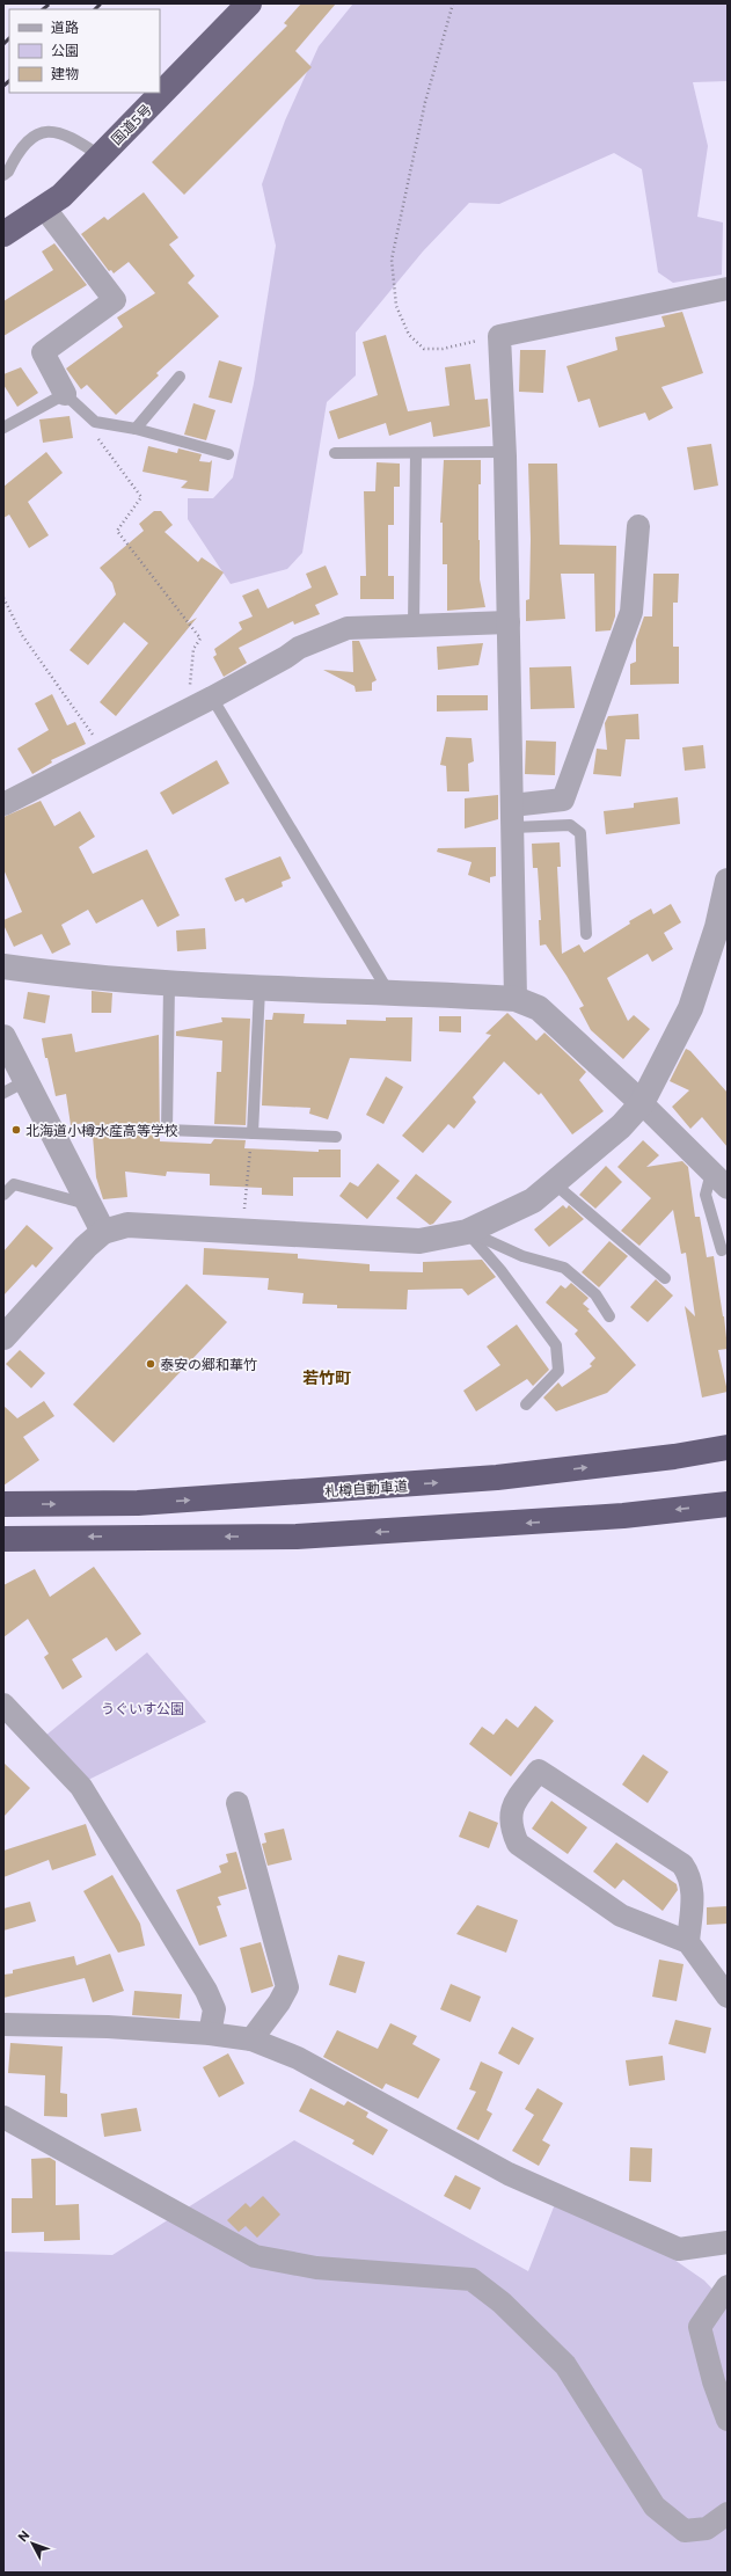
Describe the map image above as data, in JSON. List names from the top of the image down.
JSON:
{
  "streets": {
    "highway": ["国道5号", "札樽自動車道"]
  },
  "districts": ["若竹町"],
  "parks": ["うぐいす公園"],
  "places": ["北海道小樽水産高等学校", "泰安の郷和華竹"],
  "legend": ["道路", "公園", "建物"],
  "north": "top left"
}
